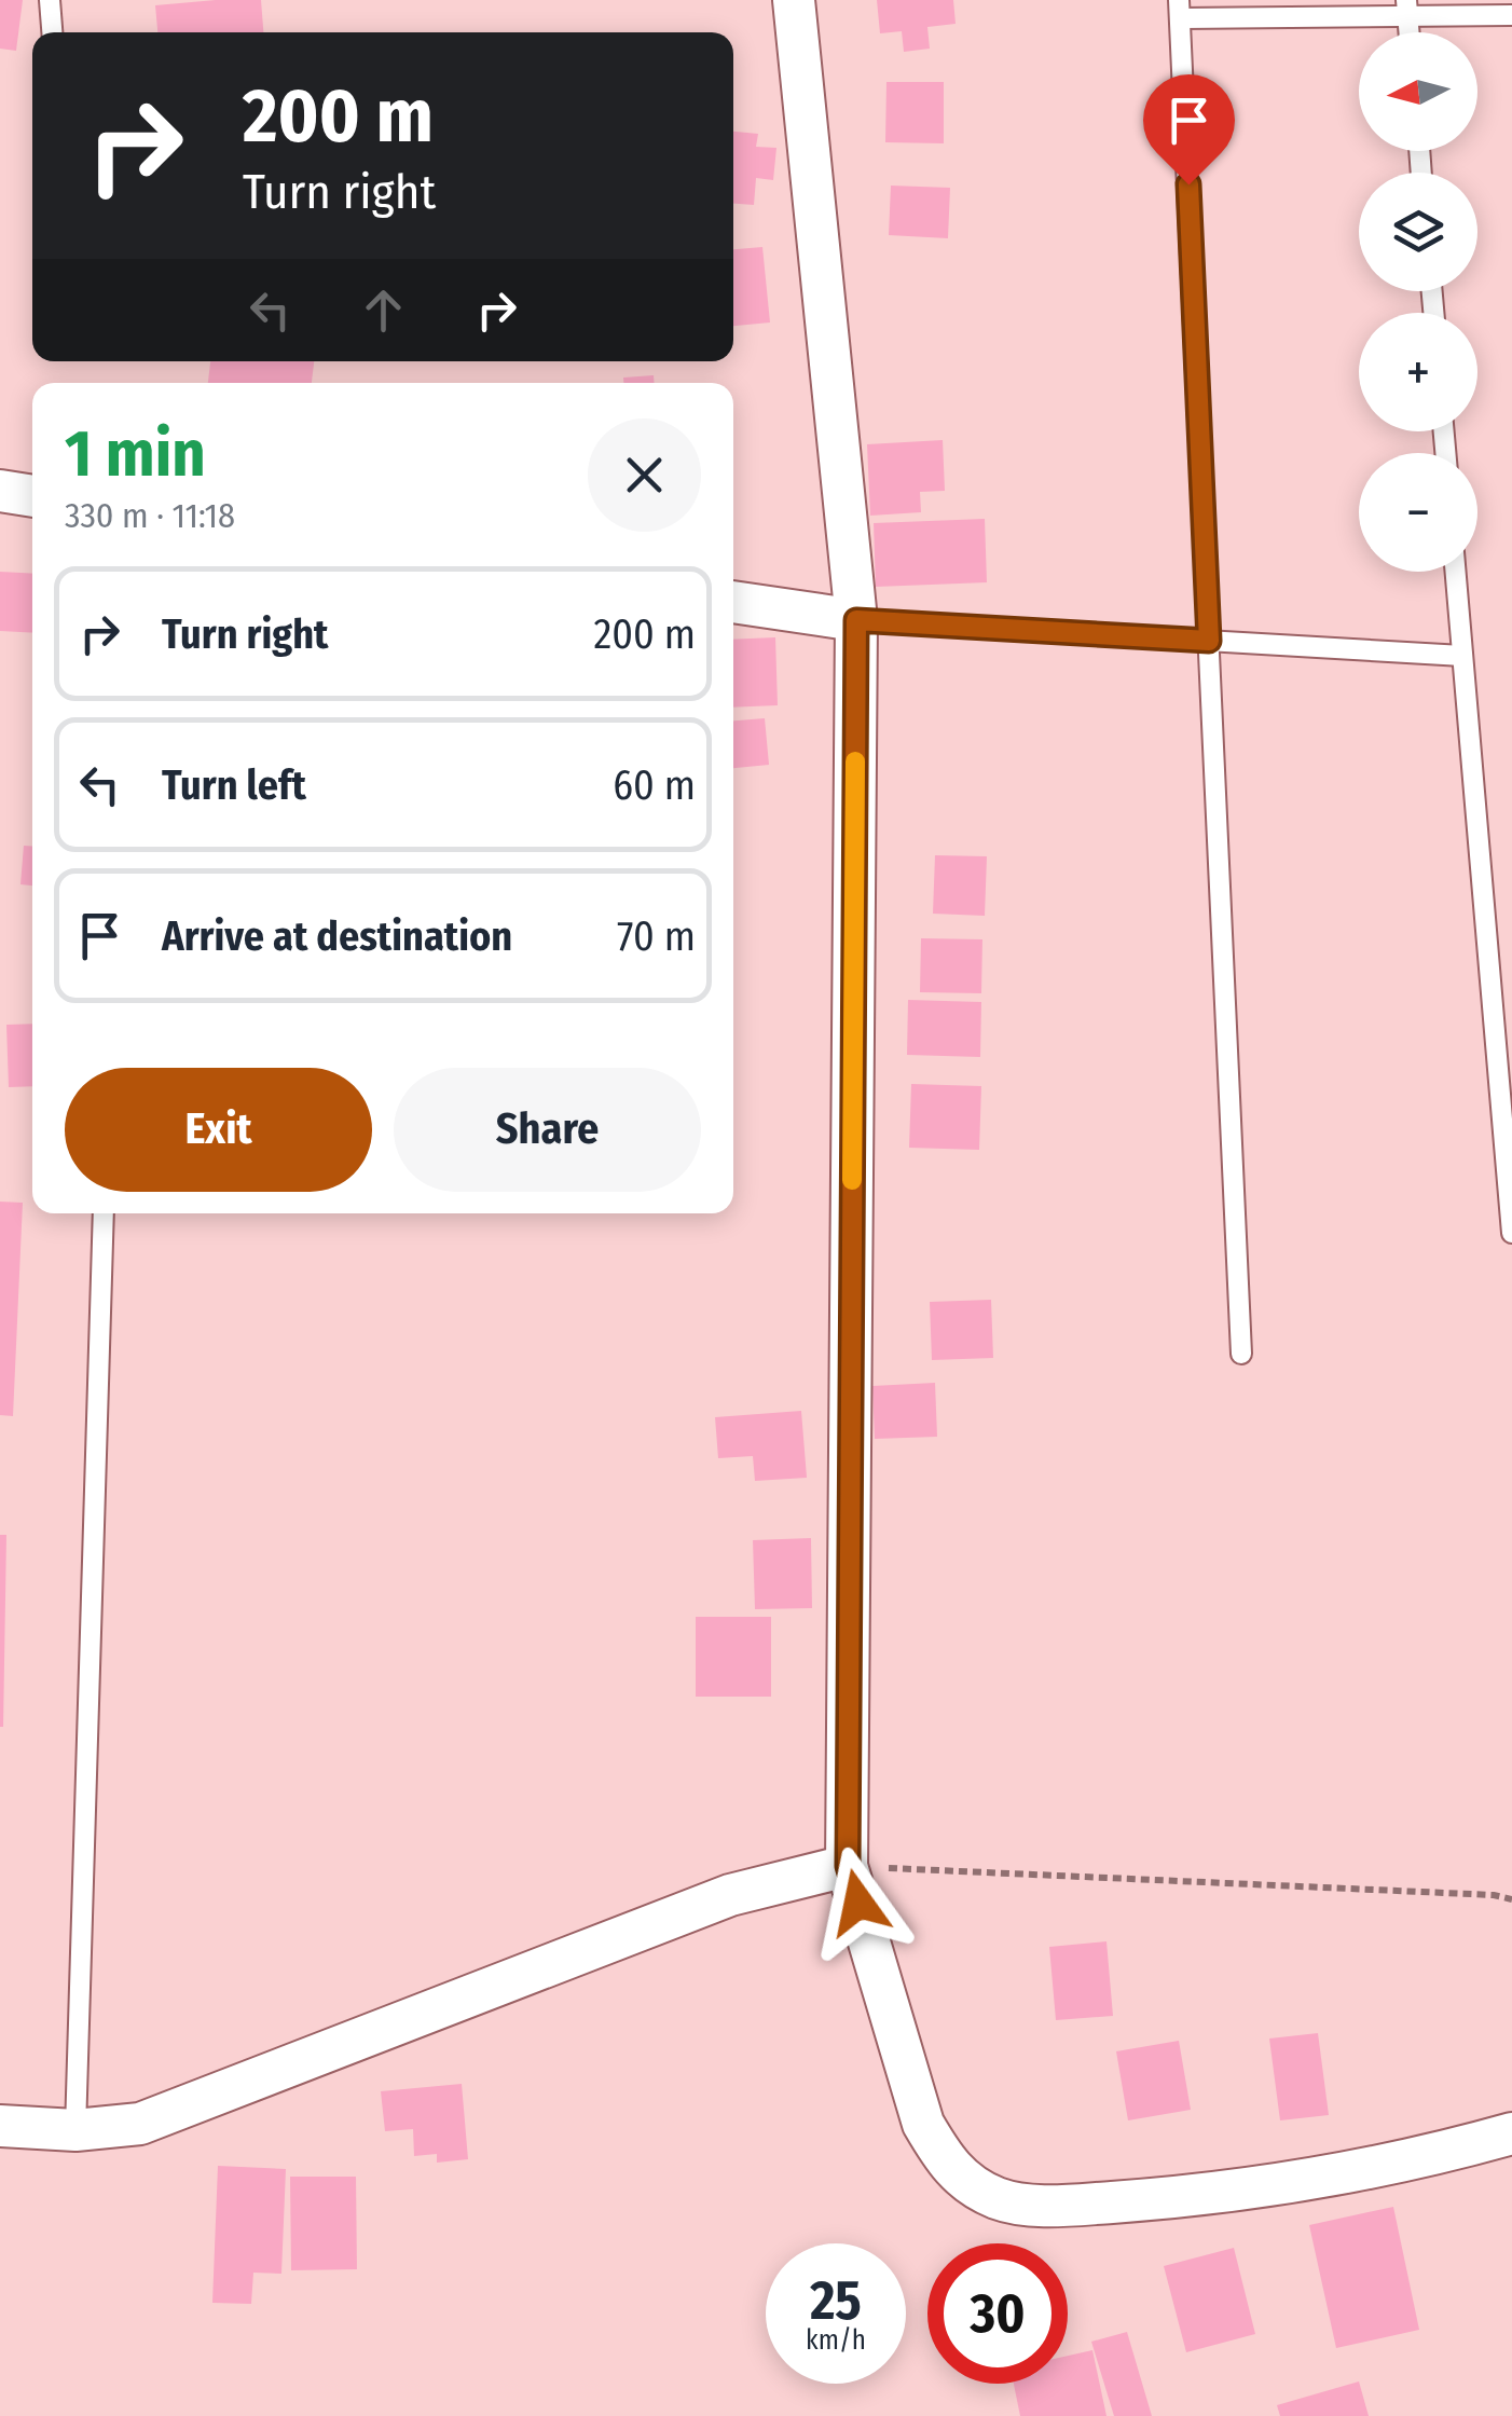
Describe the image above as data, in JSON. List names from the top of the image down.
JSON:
{
  "north": "left",
  "page": {
    "map_buttons": ["+", "−"],
    "turn": ["200 m", "Turn right"],
    "heading": ["1 min", "330 m · 11:18"],
    "list": [
      {
        "name": "Turn right",
        "value": "200 m"
      },
      {
        "name": "Turn left",
        "value": "60 m"
      },
      {
        "name": "Arrive at destination",
        "value": "70 m"
      }
    ],
    "buttons": ["Exit", "Share"],
    "speed": "25 km/h",
    "limit": "30"
  }
}
